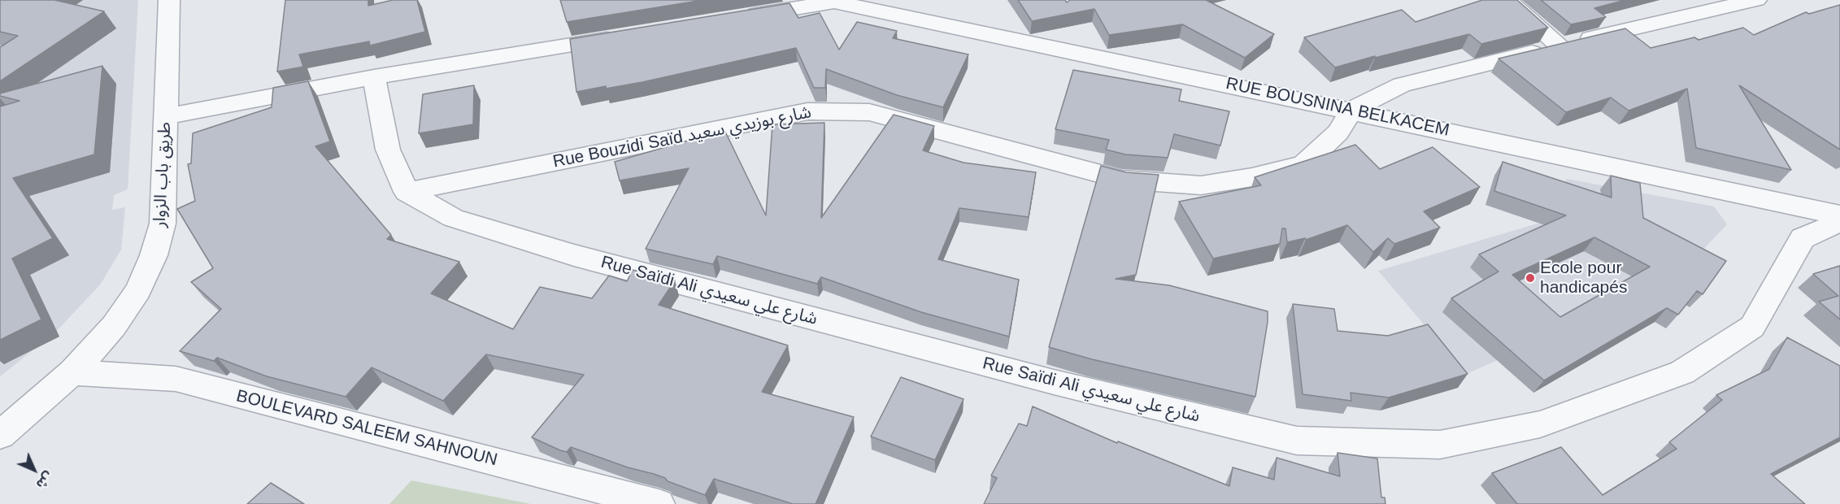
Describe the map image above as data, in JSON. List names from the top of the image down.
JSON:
{
  "streets": {
    "street": [
      "RUE BOUSNINA BELKACEM",
      "Rue Bouzidi Saïd شارع بوزيدي سعيد",
      "طريق باب الزوار",
      "Rue Saïdi Ali شارع علي سعيدي",
      "BOULEVARD SALEEM SAHNOUN"
    ]
  },
  "crossings": [
    ["RUE BOUSNINA BELKACEM", "Rue Bouzidi Saïd شارع بوزيدي سعيد"],
    ["Rue Bouzidi Saïd شارع بوزيدي سعيد", "Rue Saïdi Ali شارع علي سعيدي"],
    ["طريق باب الزوار", "BOULEVARD SALEEM SAHNOUN"]
  ],
  "places": ["Ecole pour handicapés"],
  "north": "bottom right"
}
